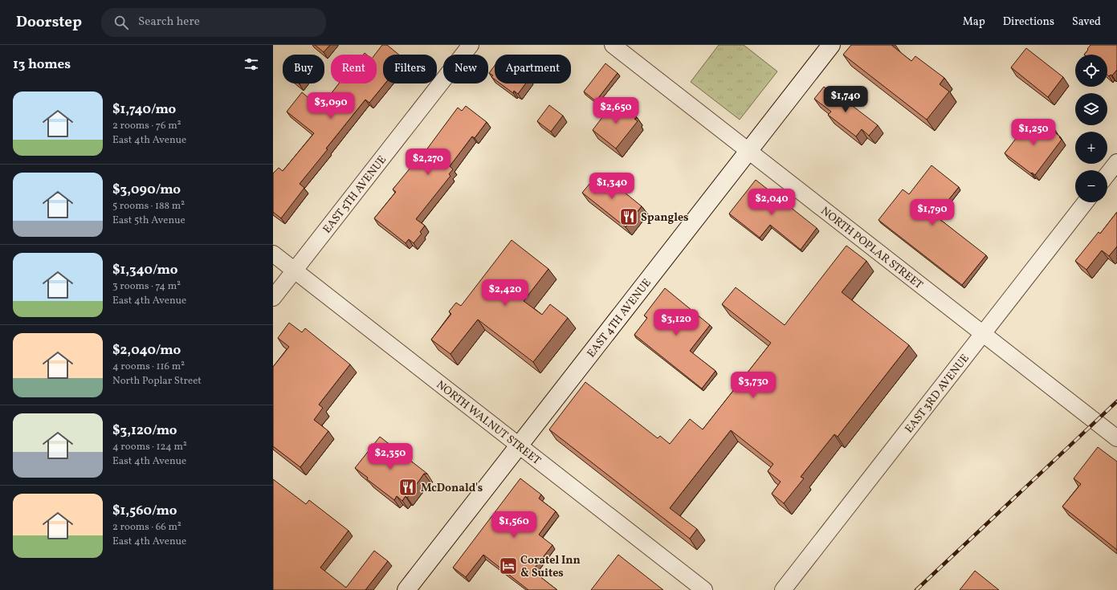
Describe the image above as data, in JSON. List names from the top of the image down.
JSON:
{
  "streets": {
    "main road": ["EAST 4TH AVENUE"],
    "street": [
      "EAST 5TH AVENUE",
      "NORTH POPLAR STREET",
      "EAST 3RD AVENUE",
      "NORTH WALNUT STREET"
    ]
  },
  "crossings": [
    ["EAST 5TH AVENUE", "NORTH WALNUT STREET"],
    ["NORTH POPLAR STREET", "EAST 4TH AVENUE"],
    ["NORTH POPLAR STREET", "EAST 3RD AVENUE"],
    ["EAST 4TH AVENUE", "NORTH WALNUT STREET"]
  ],
  "places": {
    "restaurant": ["Spangles", "McDonald's"],
    "hotel": ["Coratel Inn & Suites"]
  },
  "page": {
    "header": "Doorstep",
    "search": "Search here",
    "nav": ["Map", "Directions", "Saved"],
    "heading": "13 homes",
    "map_buttons": ["+", "−"],
    "chip": [
      "Buy",
      "Rent",
      "Filters",
      "New",
      "Apartment"
    ],
    "list": [
      {
        "name": "$1,740/mo",
        "note": "2 rooms · 76 m² · East 4th Avenue"
      },
      {
        "name": "$3,090/mo",
        "note": "5 rooms · 188 m² · East 5th Avenue"
      },
      {
        "name": "$1,340/mo",
        "note": "3 rooms · 74 m² · East 4th Avenue"
      },
      {
        "name": "$2,040/mo",
        "note": "4 rooms · 116 m² · North Poplar Street"
      },
      {
        "name": "$3,120/mo",
        "note": "4 rooms · 124 m² · East 4th Avenue"
      },
      {
        "name": "$1,560/mo",
        "note": "2 rooms · 66 m² · East 4th Avenue"
      }
    ],
    "price": [
      "$1,740",
      "$3,090",
      "$2,650",
      "$1,250",
      "$2,270",
      "$1,340",
      "$2,040",
      "$1,790",
      "$2,420",
      "$3,120",
      "$3,730",
      "$2,350",
      "$1,560"
    ]
  }
}
